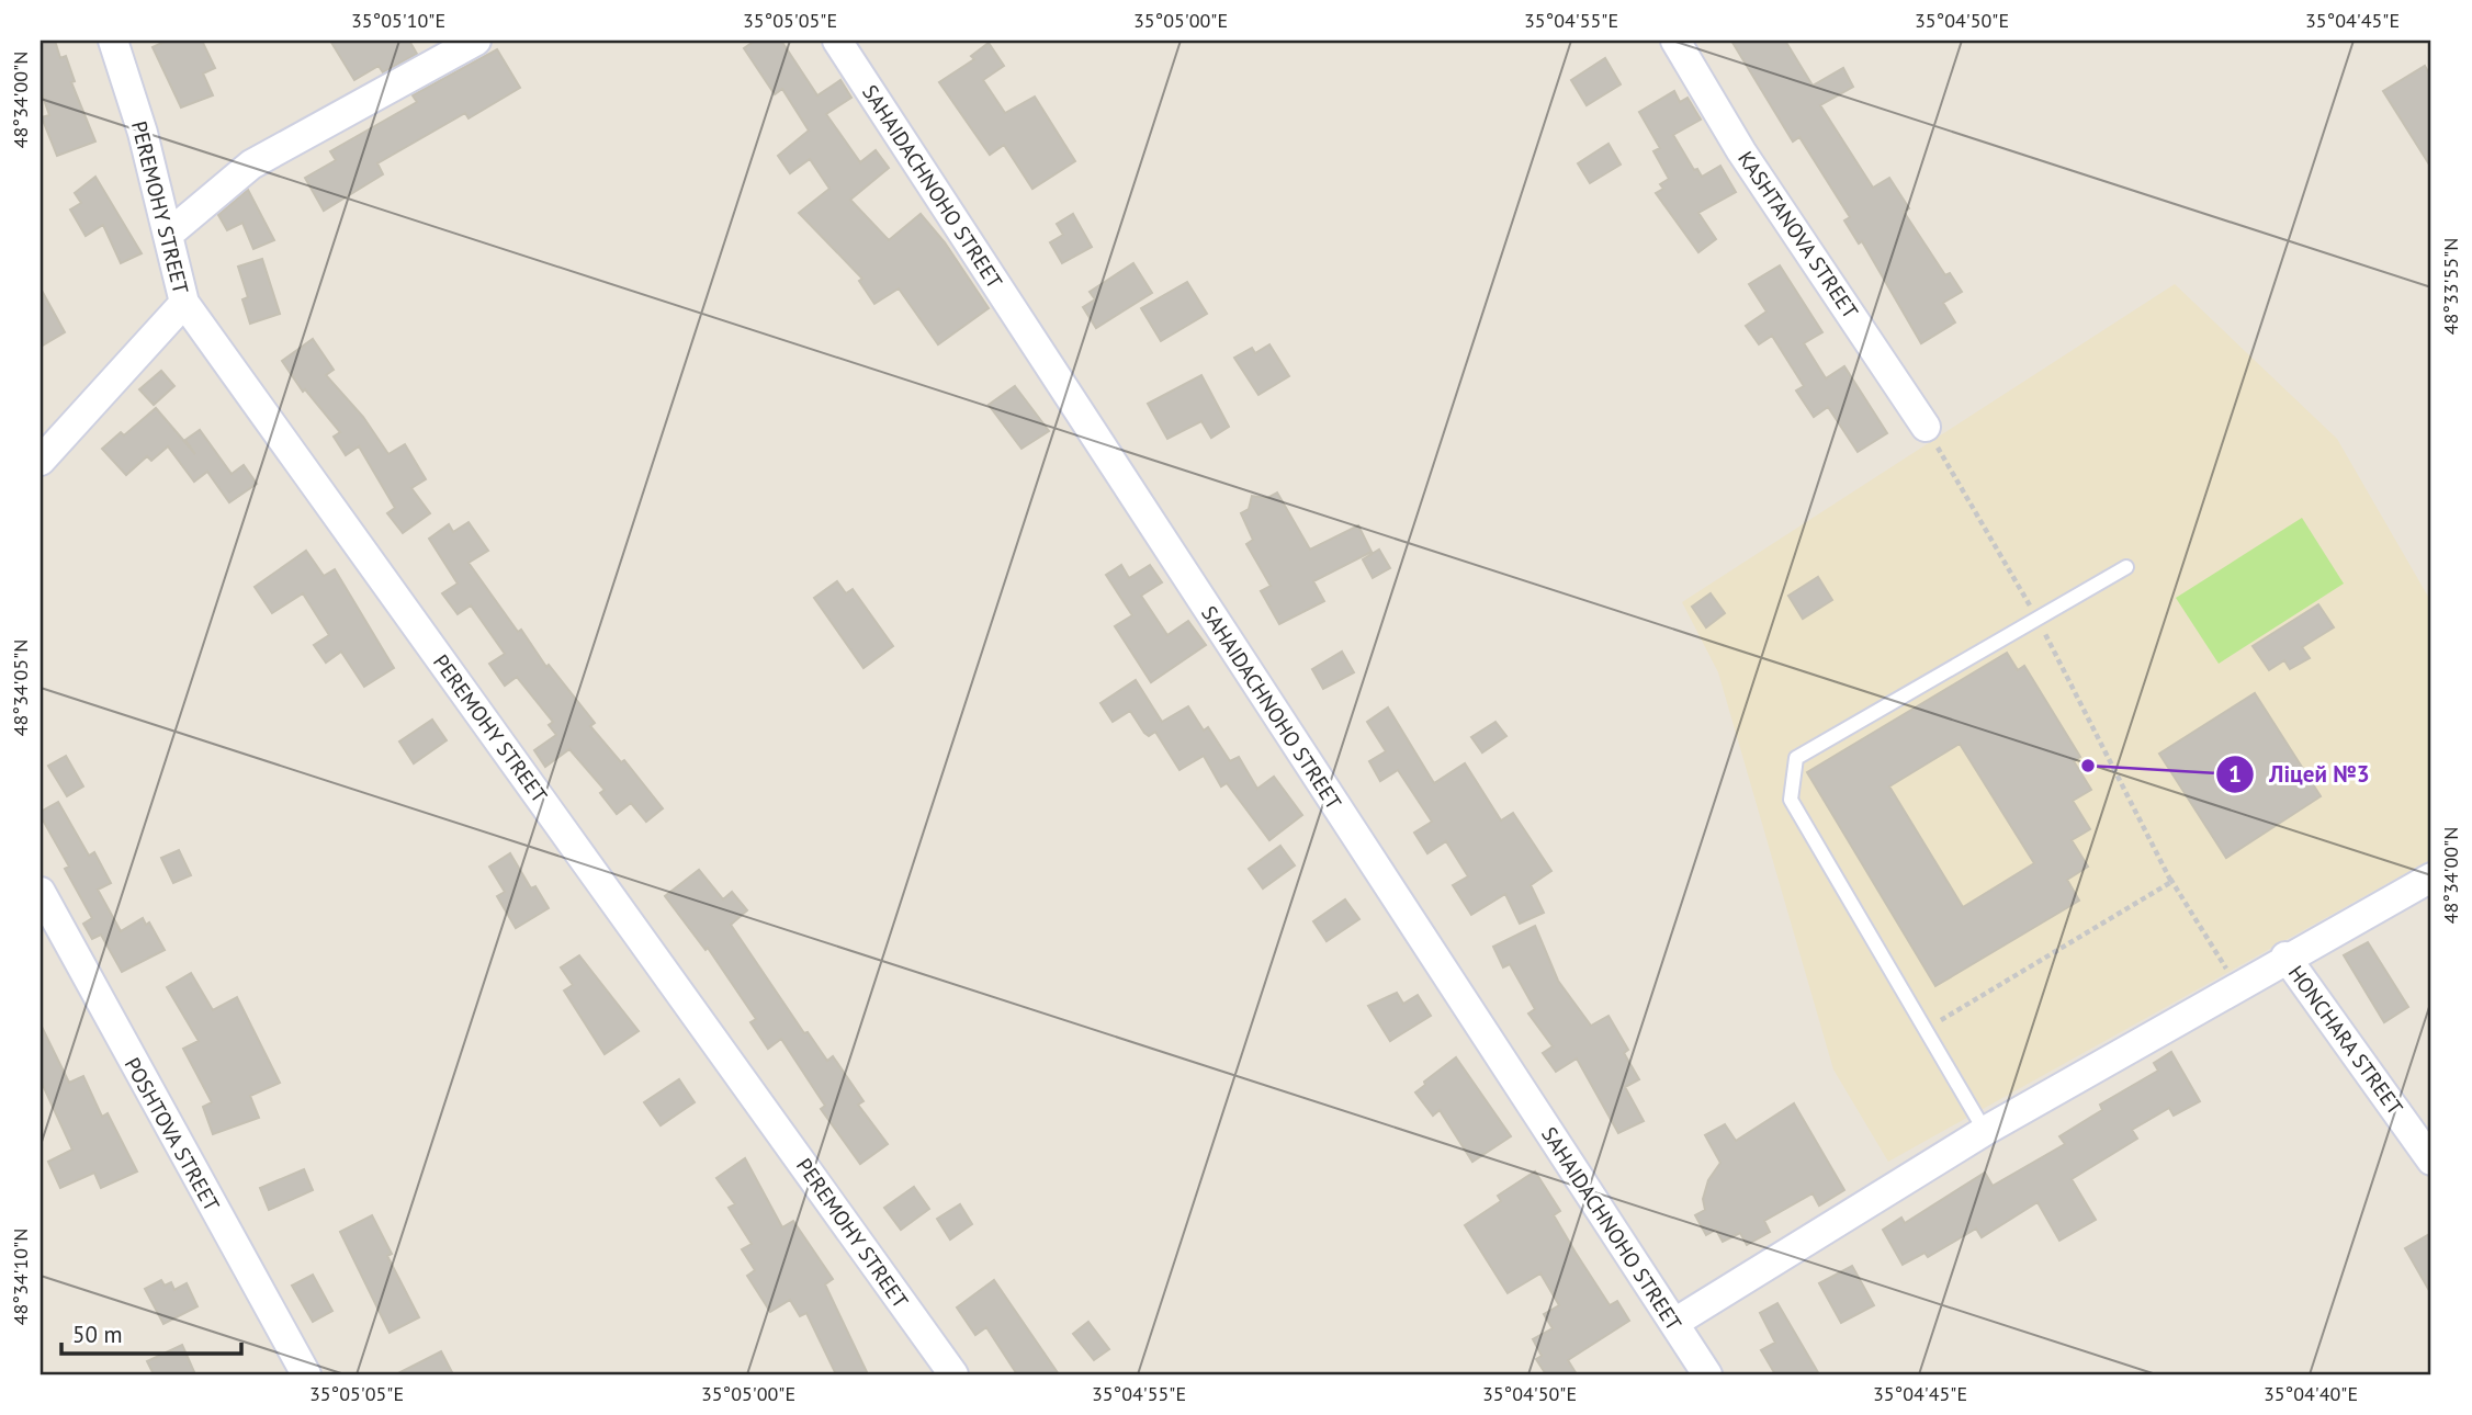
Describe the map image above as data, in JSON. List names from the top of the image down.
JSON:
{
  "streets": {
    "street": [
      "SAHAIDACHNOHO STREET",
      "PEREMOHY STREET",
      "KASHTANOVA STREET",
      "HONCHARA STREET",
      "POSHTOVA STREET"
    ]
  },
  "places": ["Ліцей №3"],
  "scale_bar": "50 m",
  "coordinates": [
    "35°05'10\"E",
    "35°05'05\"E",
    "35°05'00\"E",
    "35°04'55\"E",
    "35°04'50\"E",
    "35°04'45\"E",
    "48°34'00\"N",
    "48°33'55\"N",
    "48°34'05\"N",
    "48°34'10\"N",
    "35°04'40\"E"
  ]
}
